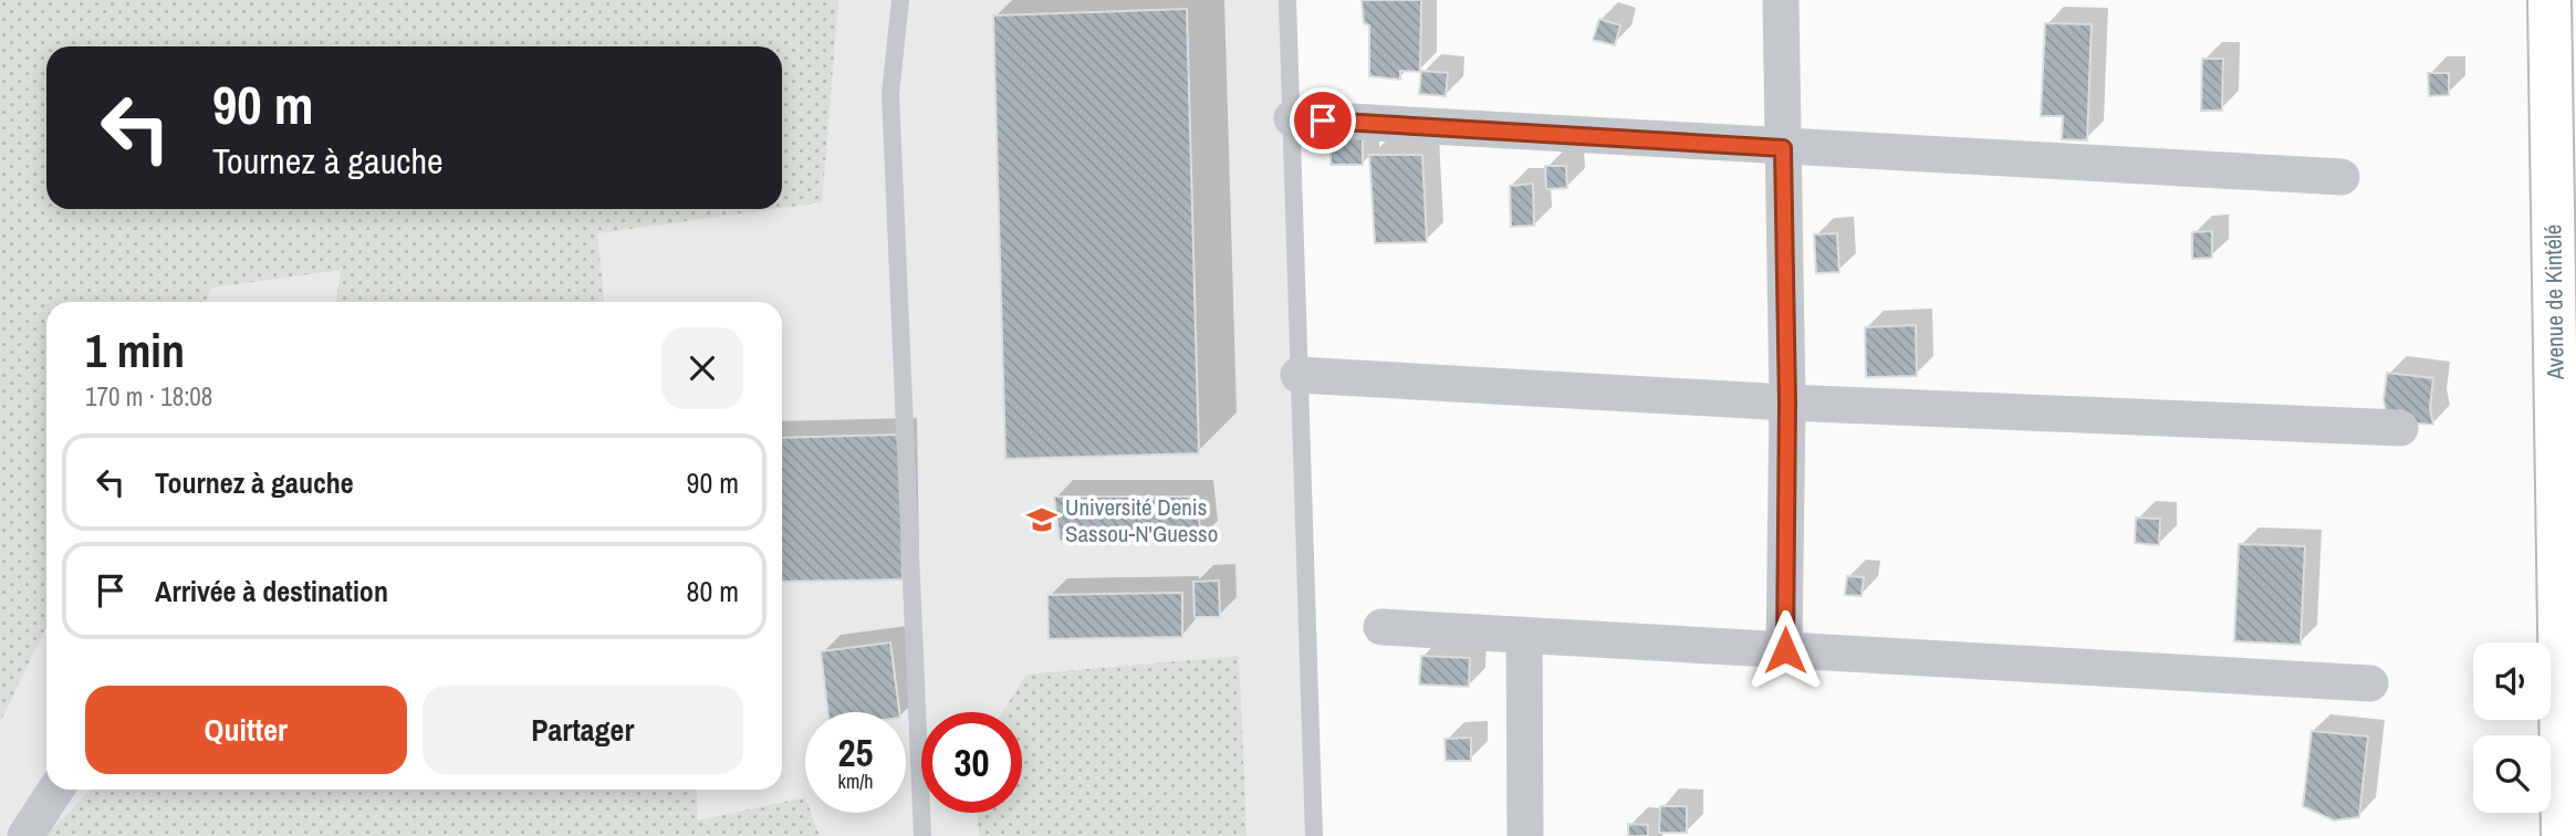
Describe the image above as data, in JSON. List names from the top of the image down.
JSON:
{
  "streets": {
    "main road": ["Avenue de Kintélé"]
  },
  "places": {
    "school or university": ["Université Denis Sassou-N'Guesso"]
  },
  "page": {
    "turn": ["90 m", "Tournez à gauche"],
    "heading": ["1 min", "170 m · 18:08"],
    "list": [
      {
        "name": "Tournez à gauche",
        "value": "90 m"
      },
      {
        "name": "Arrivée à destination",
        "value": "80 m"
      }
    ],
    "buttons": ["Quitter", "Partager"],
    "speed": "25 km/h",
    "limit": "30"
  }
}
